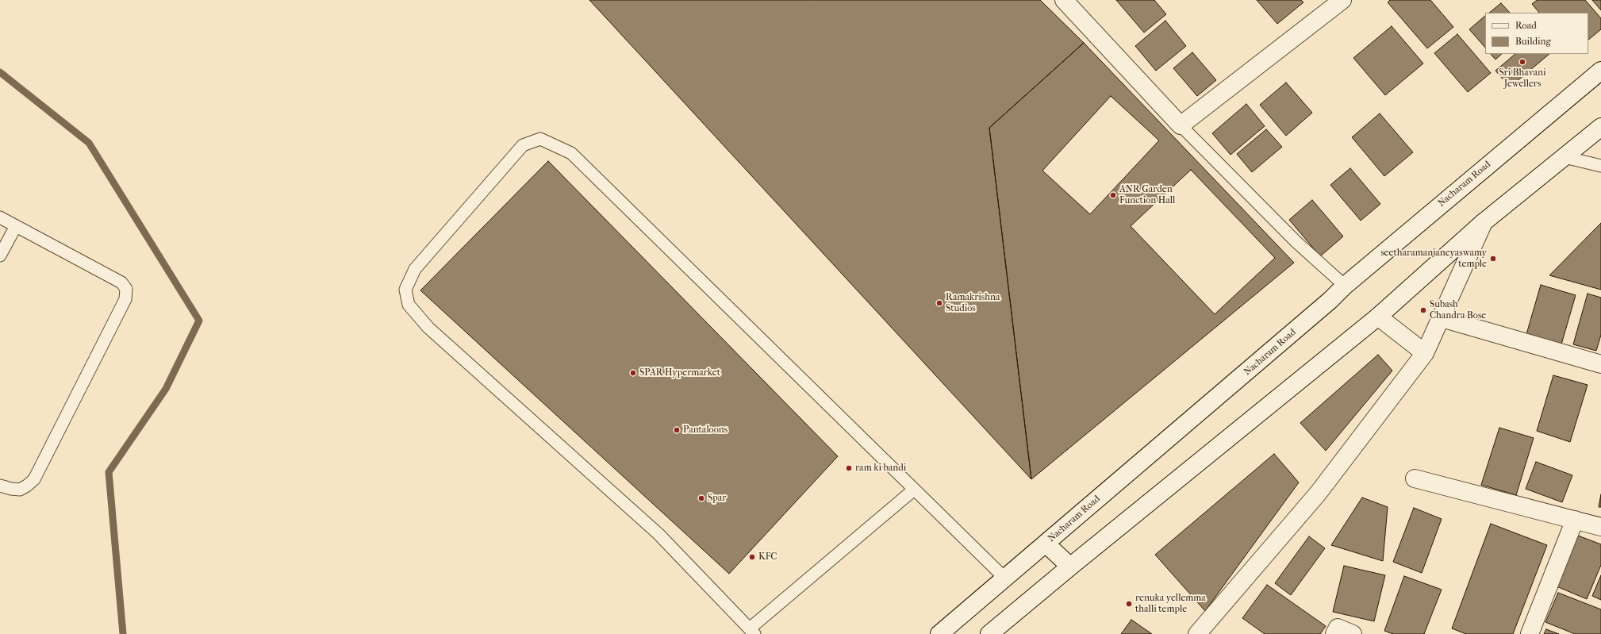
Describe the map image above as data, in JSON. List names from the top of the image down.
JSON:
{
  "streets": {
    "main road": ["Nacharam Road"]
  },
  "places": [
    "Sri Bhavani Jewellers",
    "ANR Garden Function Hall",
    "seetharamanjaneyaswamy temple",
    "Ramakrishna Studios",
    "Subash Chandra Bose",
    "SPAR Hypermarket",
    "Pantaloons",
    "ram ki bandi",
    "Spar",
    "KFC",
    "renuka yellemma thalli temple"
  ],
  "legend": ["Road", "Building"]
}
